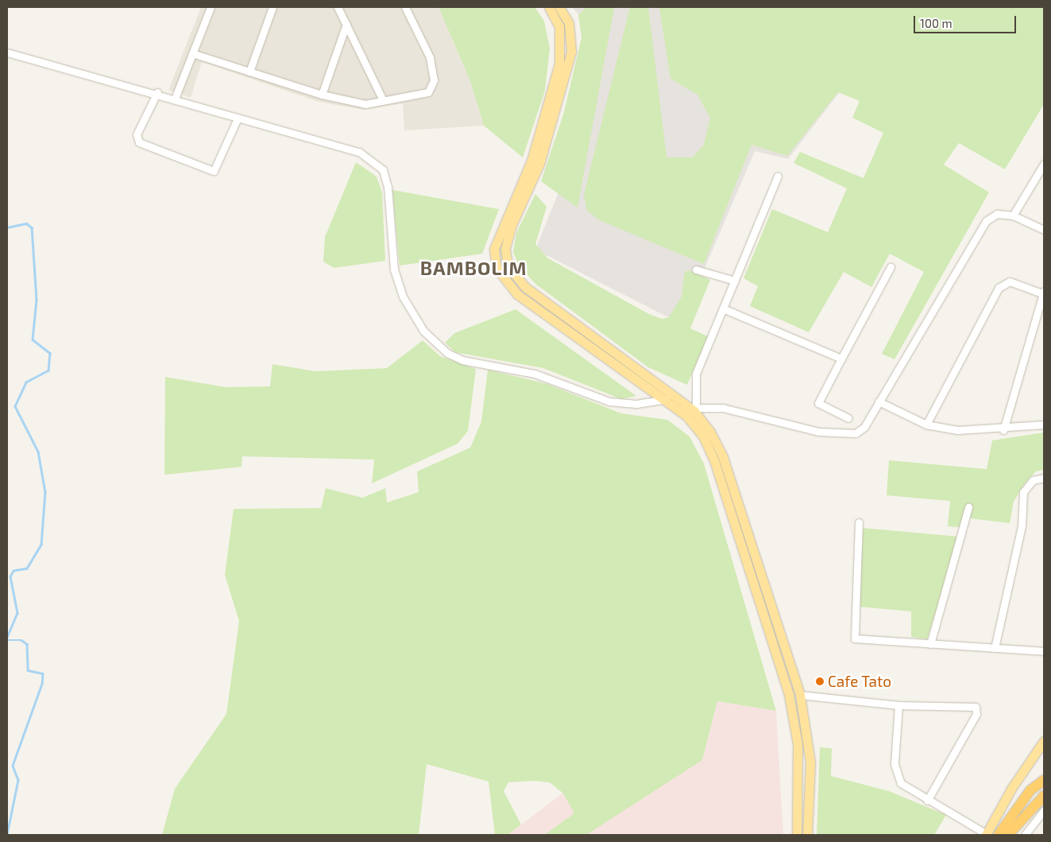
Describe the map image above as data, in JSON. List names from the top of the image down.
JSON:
{
  "districts": ["BAMBOLIM"],
  "places": ["Cafe Tato"],
  "scale_bar": "100 m"
}
